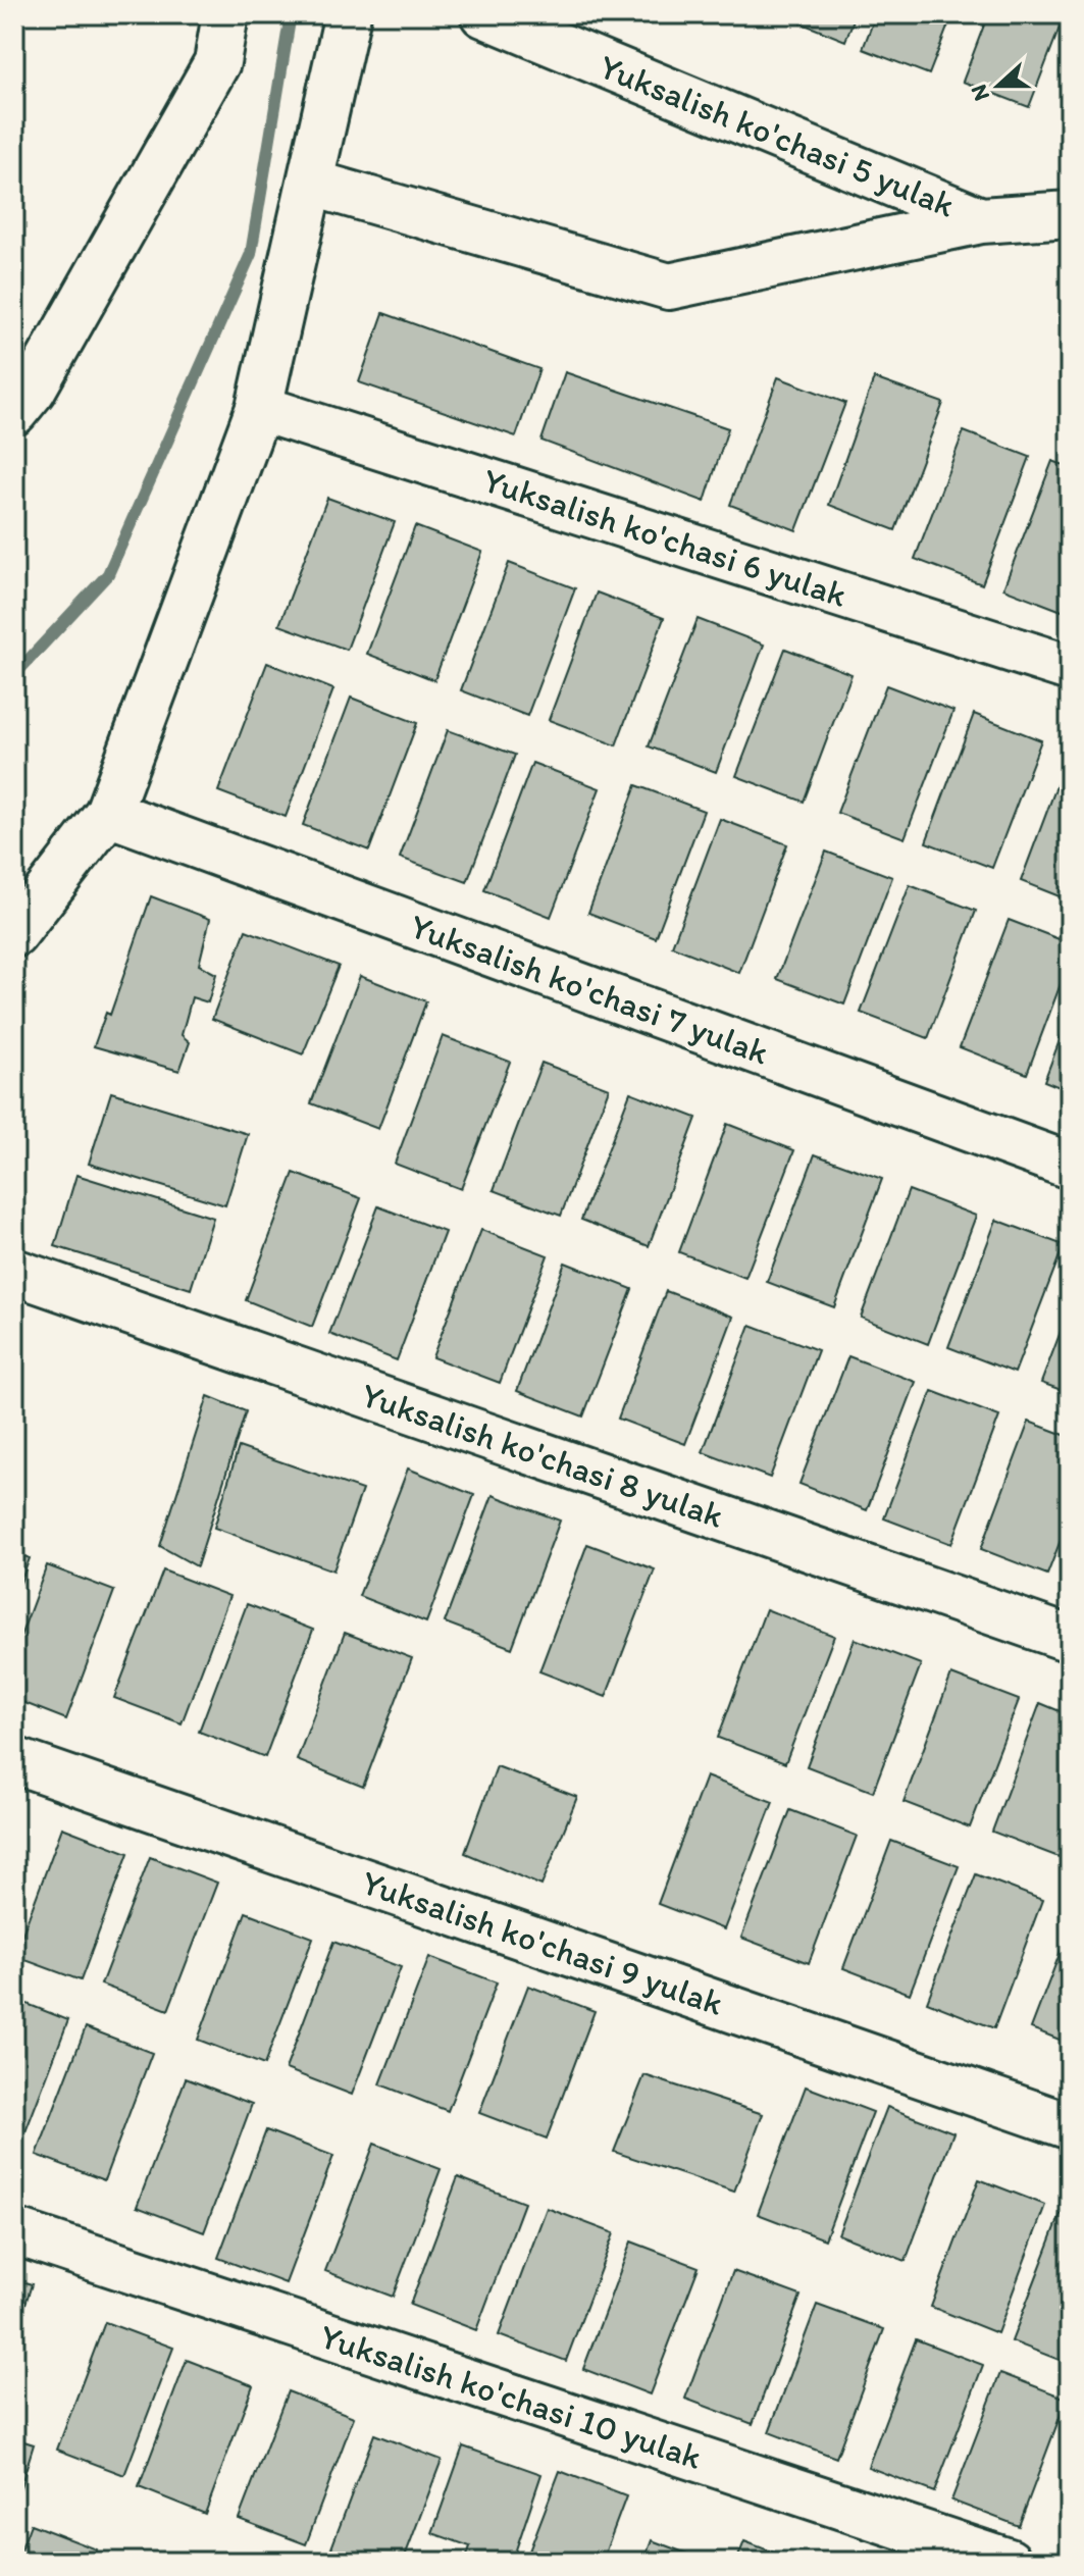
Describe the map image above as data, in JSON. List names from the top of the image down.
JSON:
{
  "streets": {
    "street": [
      "Yuksalish ko'chasi 5 yulak",
      "Yuksalish ko'chasi 6 yulak",
      "Yuksalish ko'chasi 7 yulak",
      "Yuksalish ko'chasi 8 yulak",
      "Yuksalish ko'chasi 9 yulak",
      "Yuksalish ko'chasi 10 yulak"
    ]
  },
  "north": "left"
}
